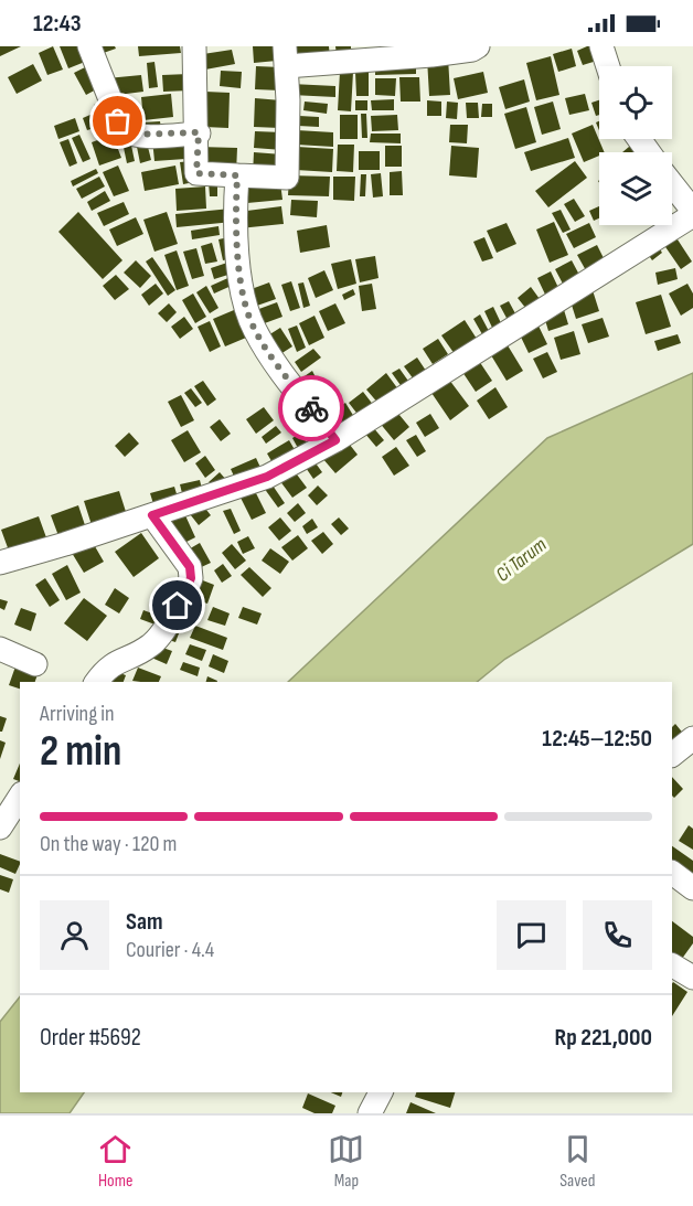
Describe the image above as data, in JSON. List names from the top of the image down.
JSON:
{
  "water": ["Ci Tarum"],
  "page": {
    "status": "12:43",
    "heading": ["2 min", "Arriving in", "12:45–12:50"],
    "panel": [
      "Sam",
      "Courier · 4.4",
      "Order #5692",
      "Rp 221,000"
    ],
    "bar": "On the way · 120 m",
    "tabs": ["Home", "Map", "Saved"]
  }
}
